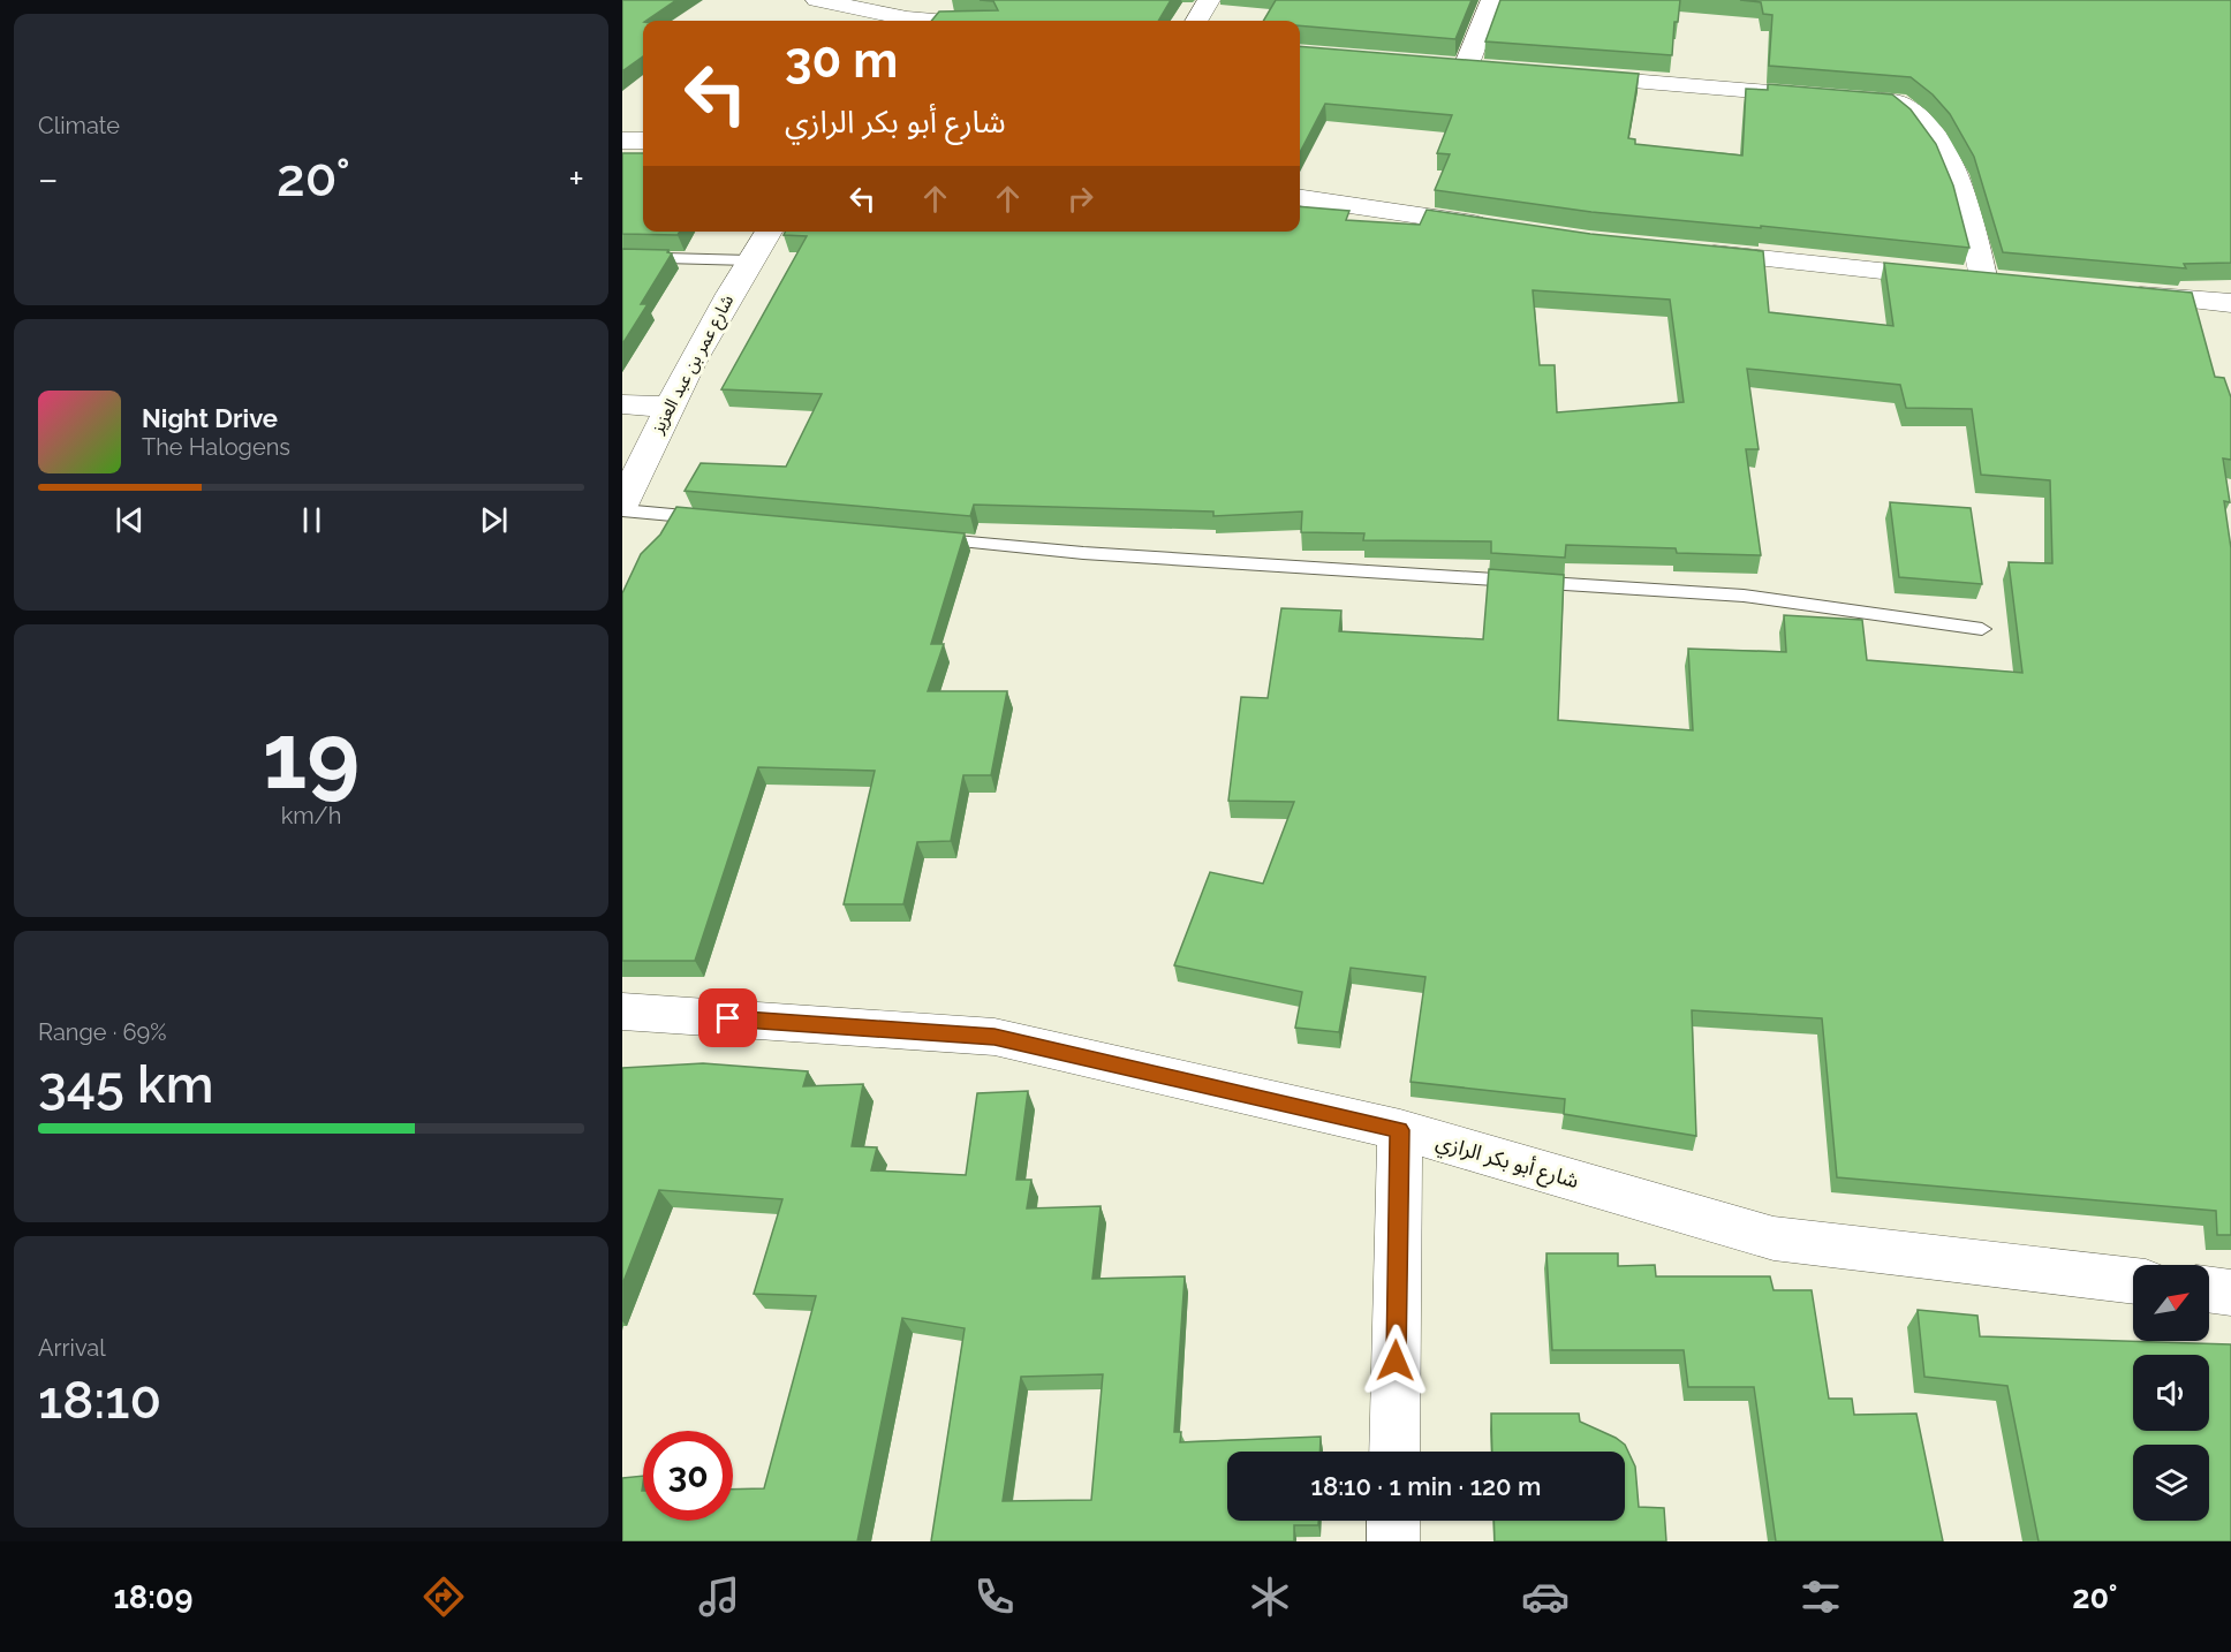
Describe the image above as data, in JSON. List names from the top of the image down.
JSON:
{
  "streets": {
    "street": ["شارع عمر بن عبد العزيز", "شارع أبو بكر الرازي"]
  },
  "north": "top right",
  "page": {
    "tile": [
      "Climate",
      ["19", "km/h"],
      ["Range · 69%", "345 km"],
      ["Arrival", "18:10"]
    ],
    "turn": ["30 m", "شارع أبو بكر الرازي"],
    "heat": ["−", "20°", "+"],
    "song": ["Night Drive", "The Halogens"],
    "limit": "30",
    "trip": "18:10 · 1 min · 120 m",
    "tabs": ["18:09", "20°"]
  }
}
